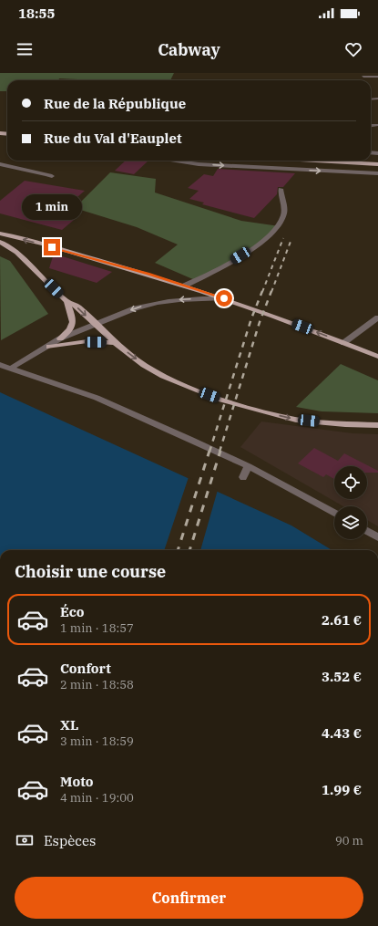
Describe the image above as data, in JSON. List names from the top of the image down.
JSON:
{
  "page": {
    "status": "18:55",
    "header": "Cabway",
    "banner": ["Rue de la République", "Rue du Val d'Eauplet"],
    "bubble": "1 min",
    "heading": "Choisir une course",
    "list": [
      {
        "name": "Éco",
        "note": "1 min · 18:57",
        "value": "2.61 €"
      },
      {
        "name": "Confort",
        "note": "2 min · 18:58",
        "value": "3.52 €"
      },
      {
        "name": "XL",
        "note": "3 min · 18:59",
        "value": "4.43 €"
      },
      {
        "name": "Moto",
        "note": "4 min · 19:00",
        "value": "1.99 €"
      }
    ],
    "pay": ["Espèces", "90 m"],
    "buttons": "Confirmer"
  }
}
